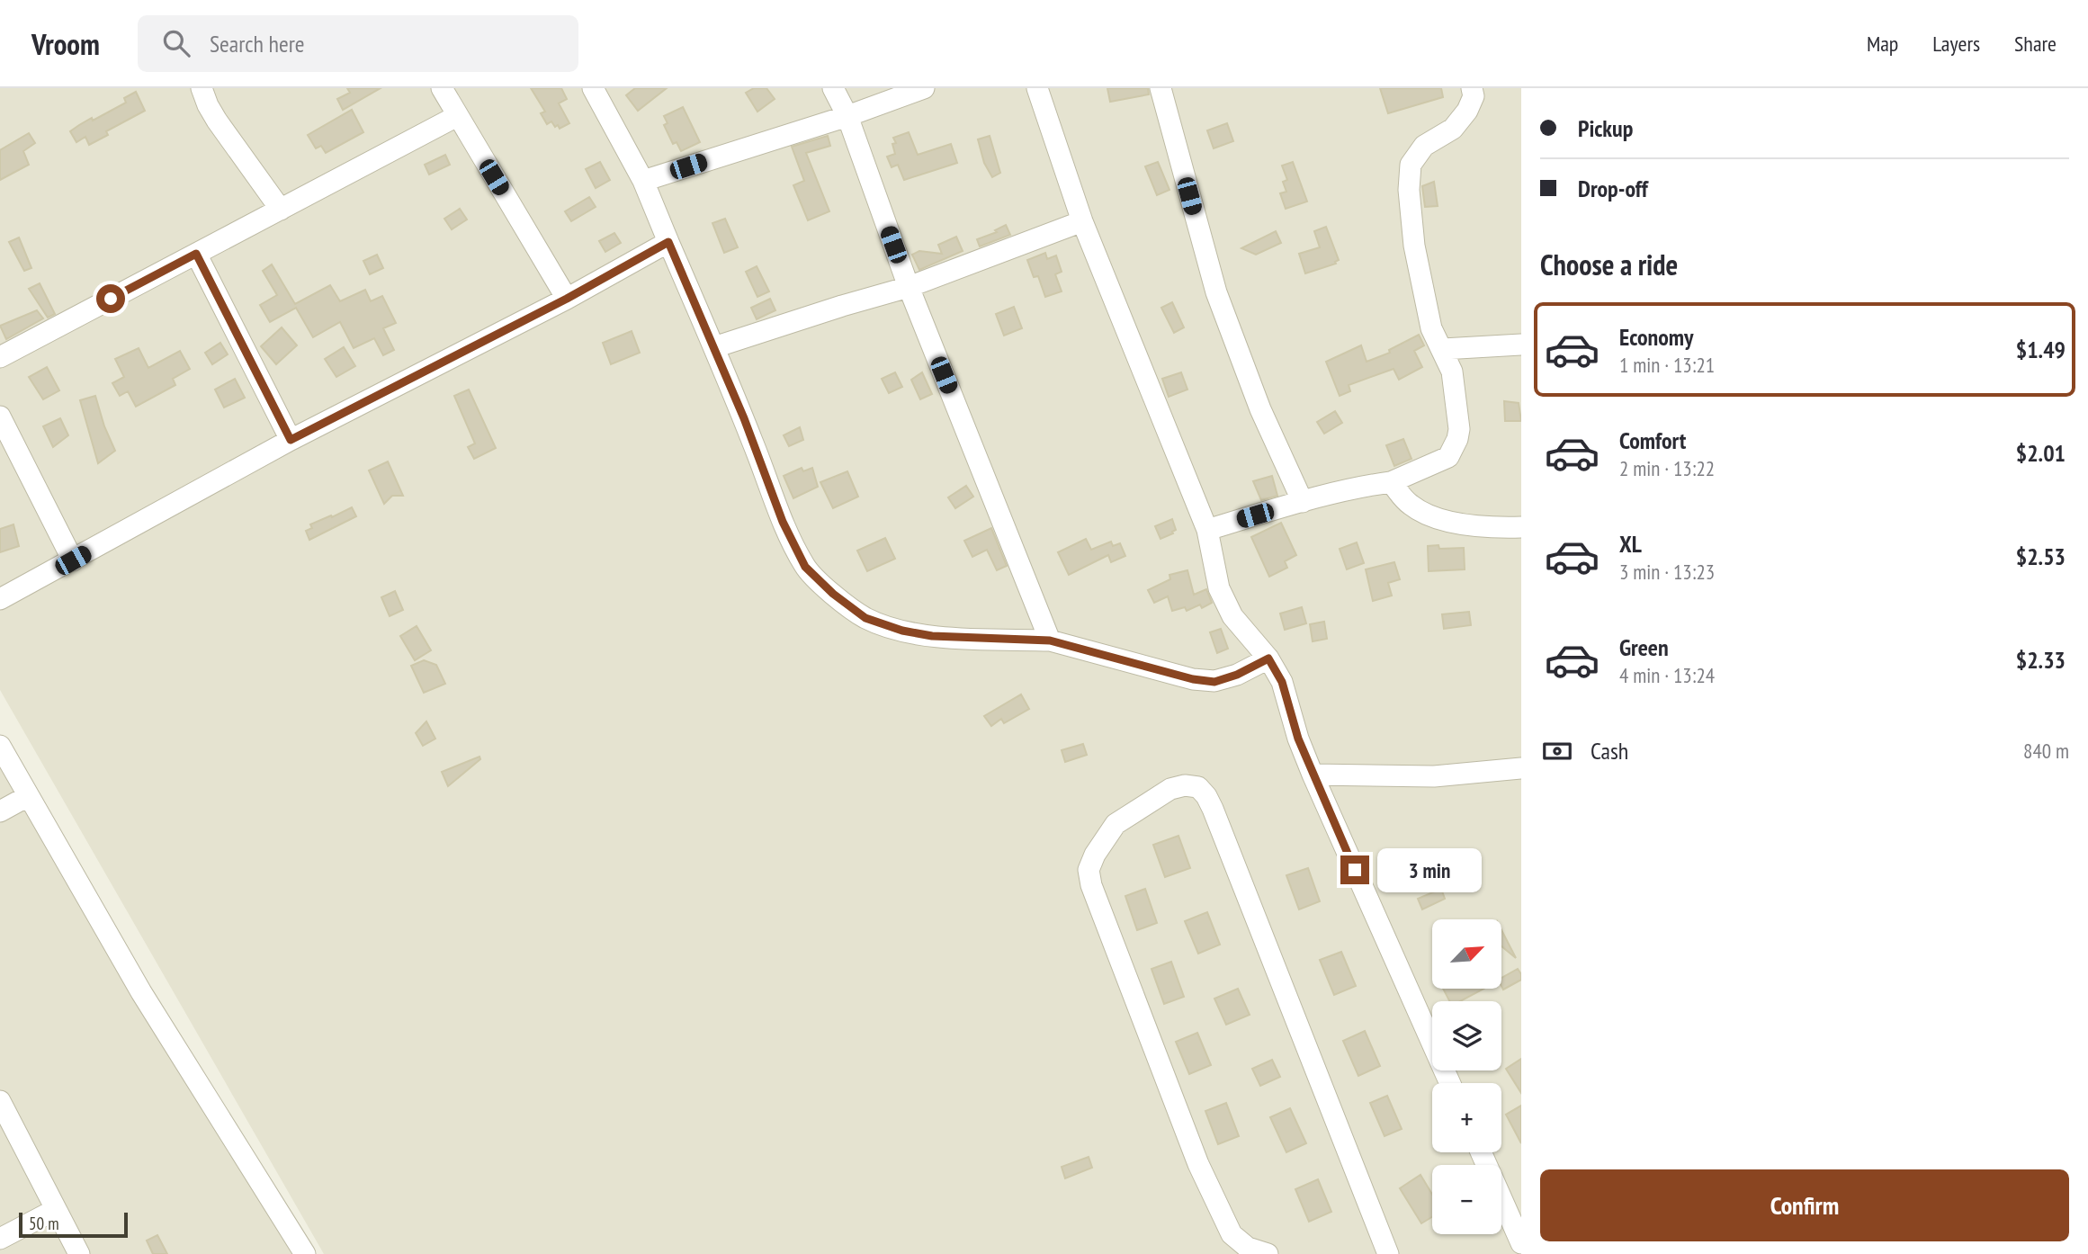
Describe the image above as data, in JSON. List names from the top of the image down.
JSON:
{
  "scale_bar": "50 m",
  "north": "top right",
  "page": {
    "header": "Vroom",
    "search": "Search here",
    "nav": ["Map", "Layers", "Share"],
    "banner": ["Pickup", "Drop-off"],
    "heading": "Choose a ride",
    "list": [
      {
        "name": "Economy",
        "note": "1 min · 13:21",
        "value": "$1.49"
      },
      {
        "name": "Comfort",
        "note": "2 min · 13:22",
        "value": "$2.01"
      },
      {
        "name": "XL",
        "note": "3 min · 13:23",
        "value": "$2.53"
      },
      {
        "name": "Green",
        "note": "4 min · 13:24",
        "value": "$2.33"
      }
    ],
    "pay": ["Cash", "840 m"],
    "bubble": "3 min",
    "map_buttons": ["+", "−"],
    "buttons": "Confirm",
    "scale": "50 m"
  }
}
